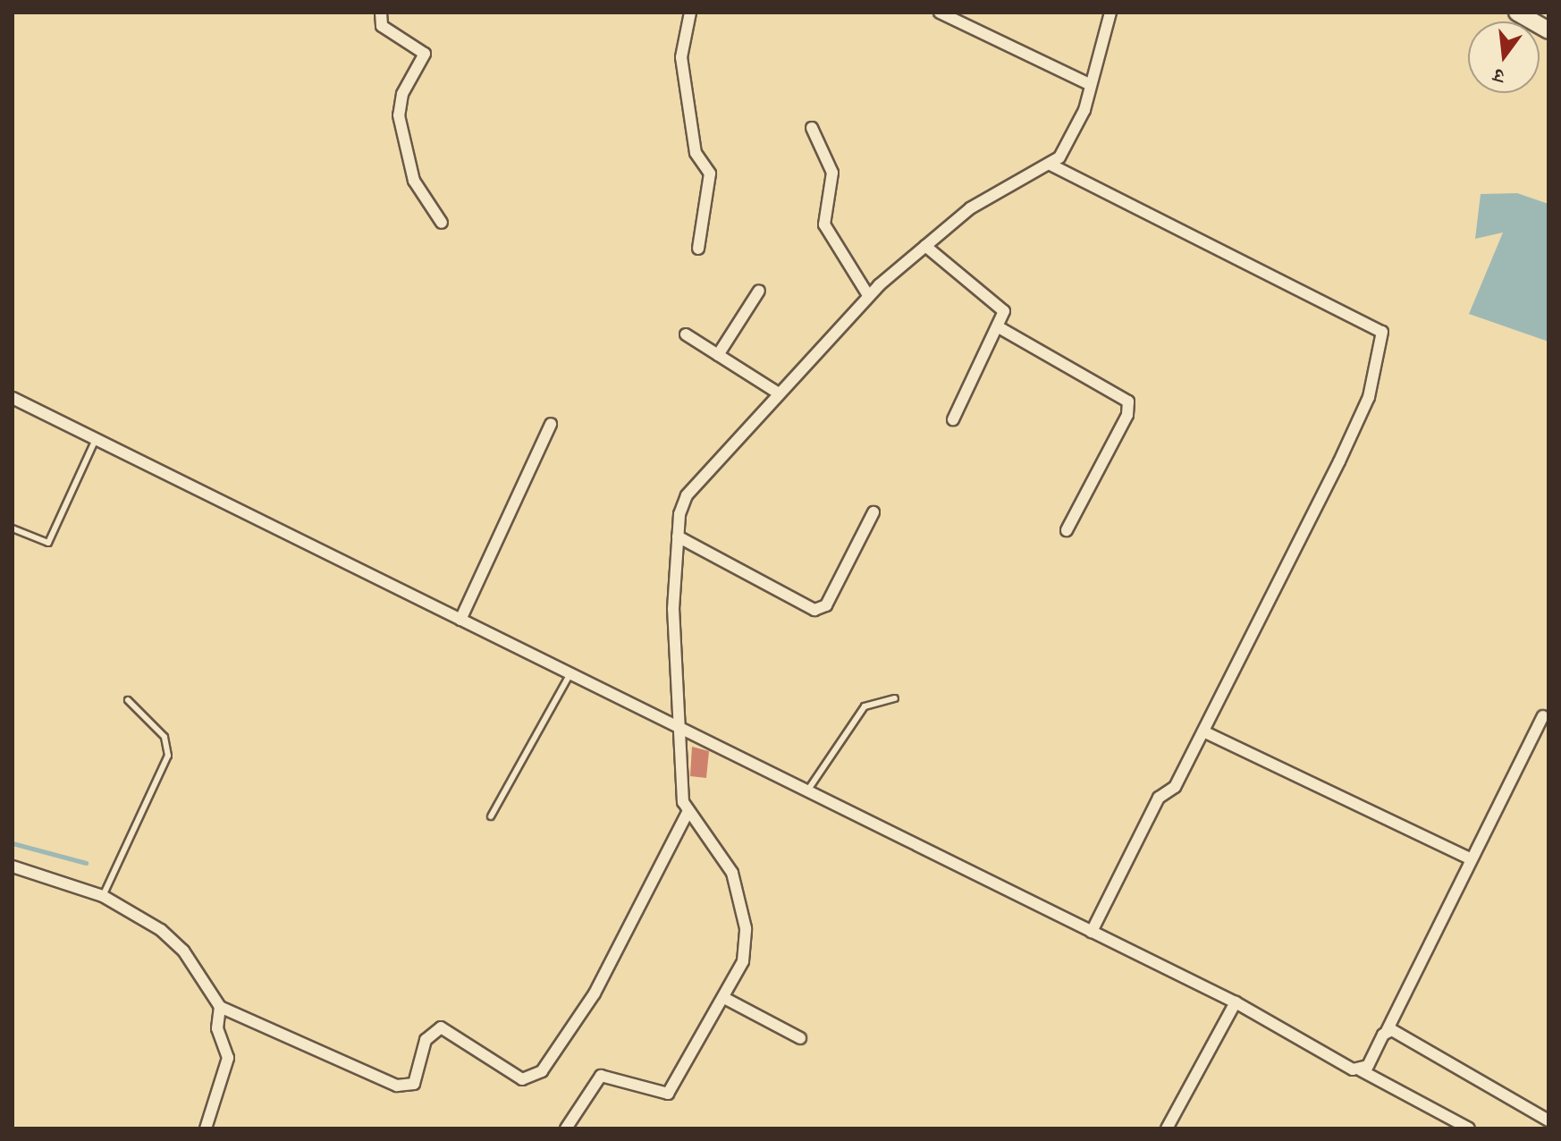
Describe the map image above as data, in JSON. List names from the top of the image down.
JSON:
{
  "north": "bottom"
}
